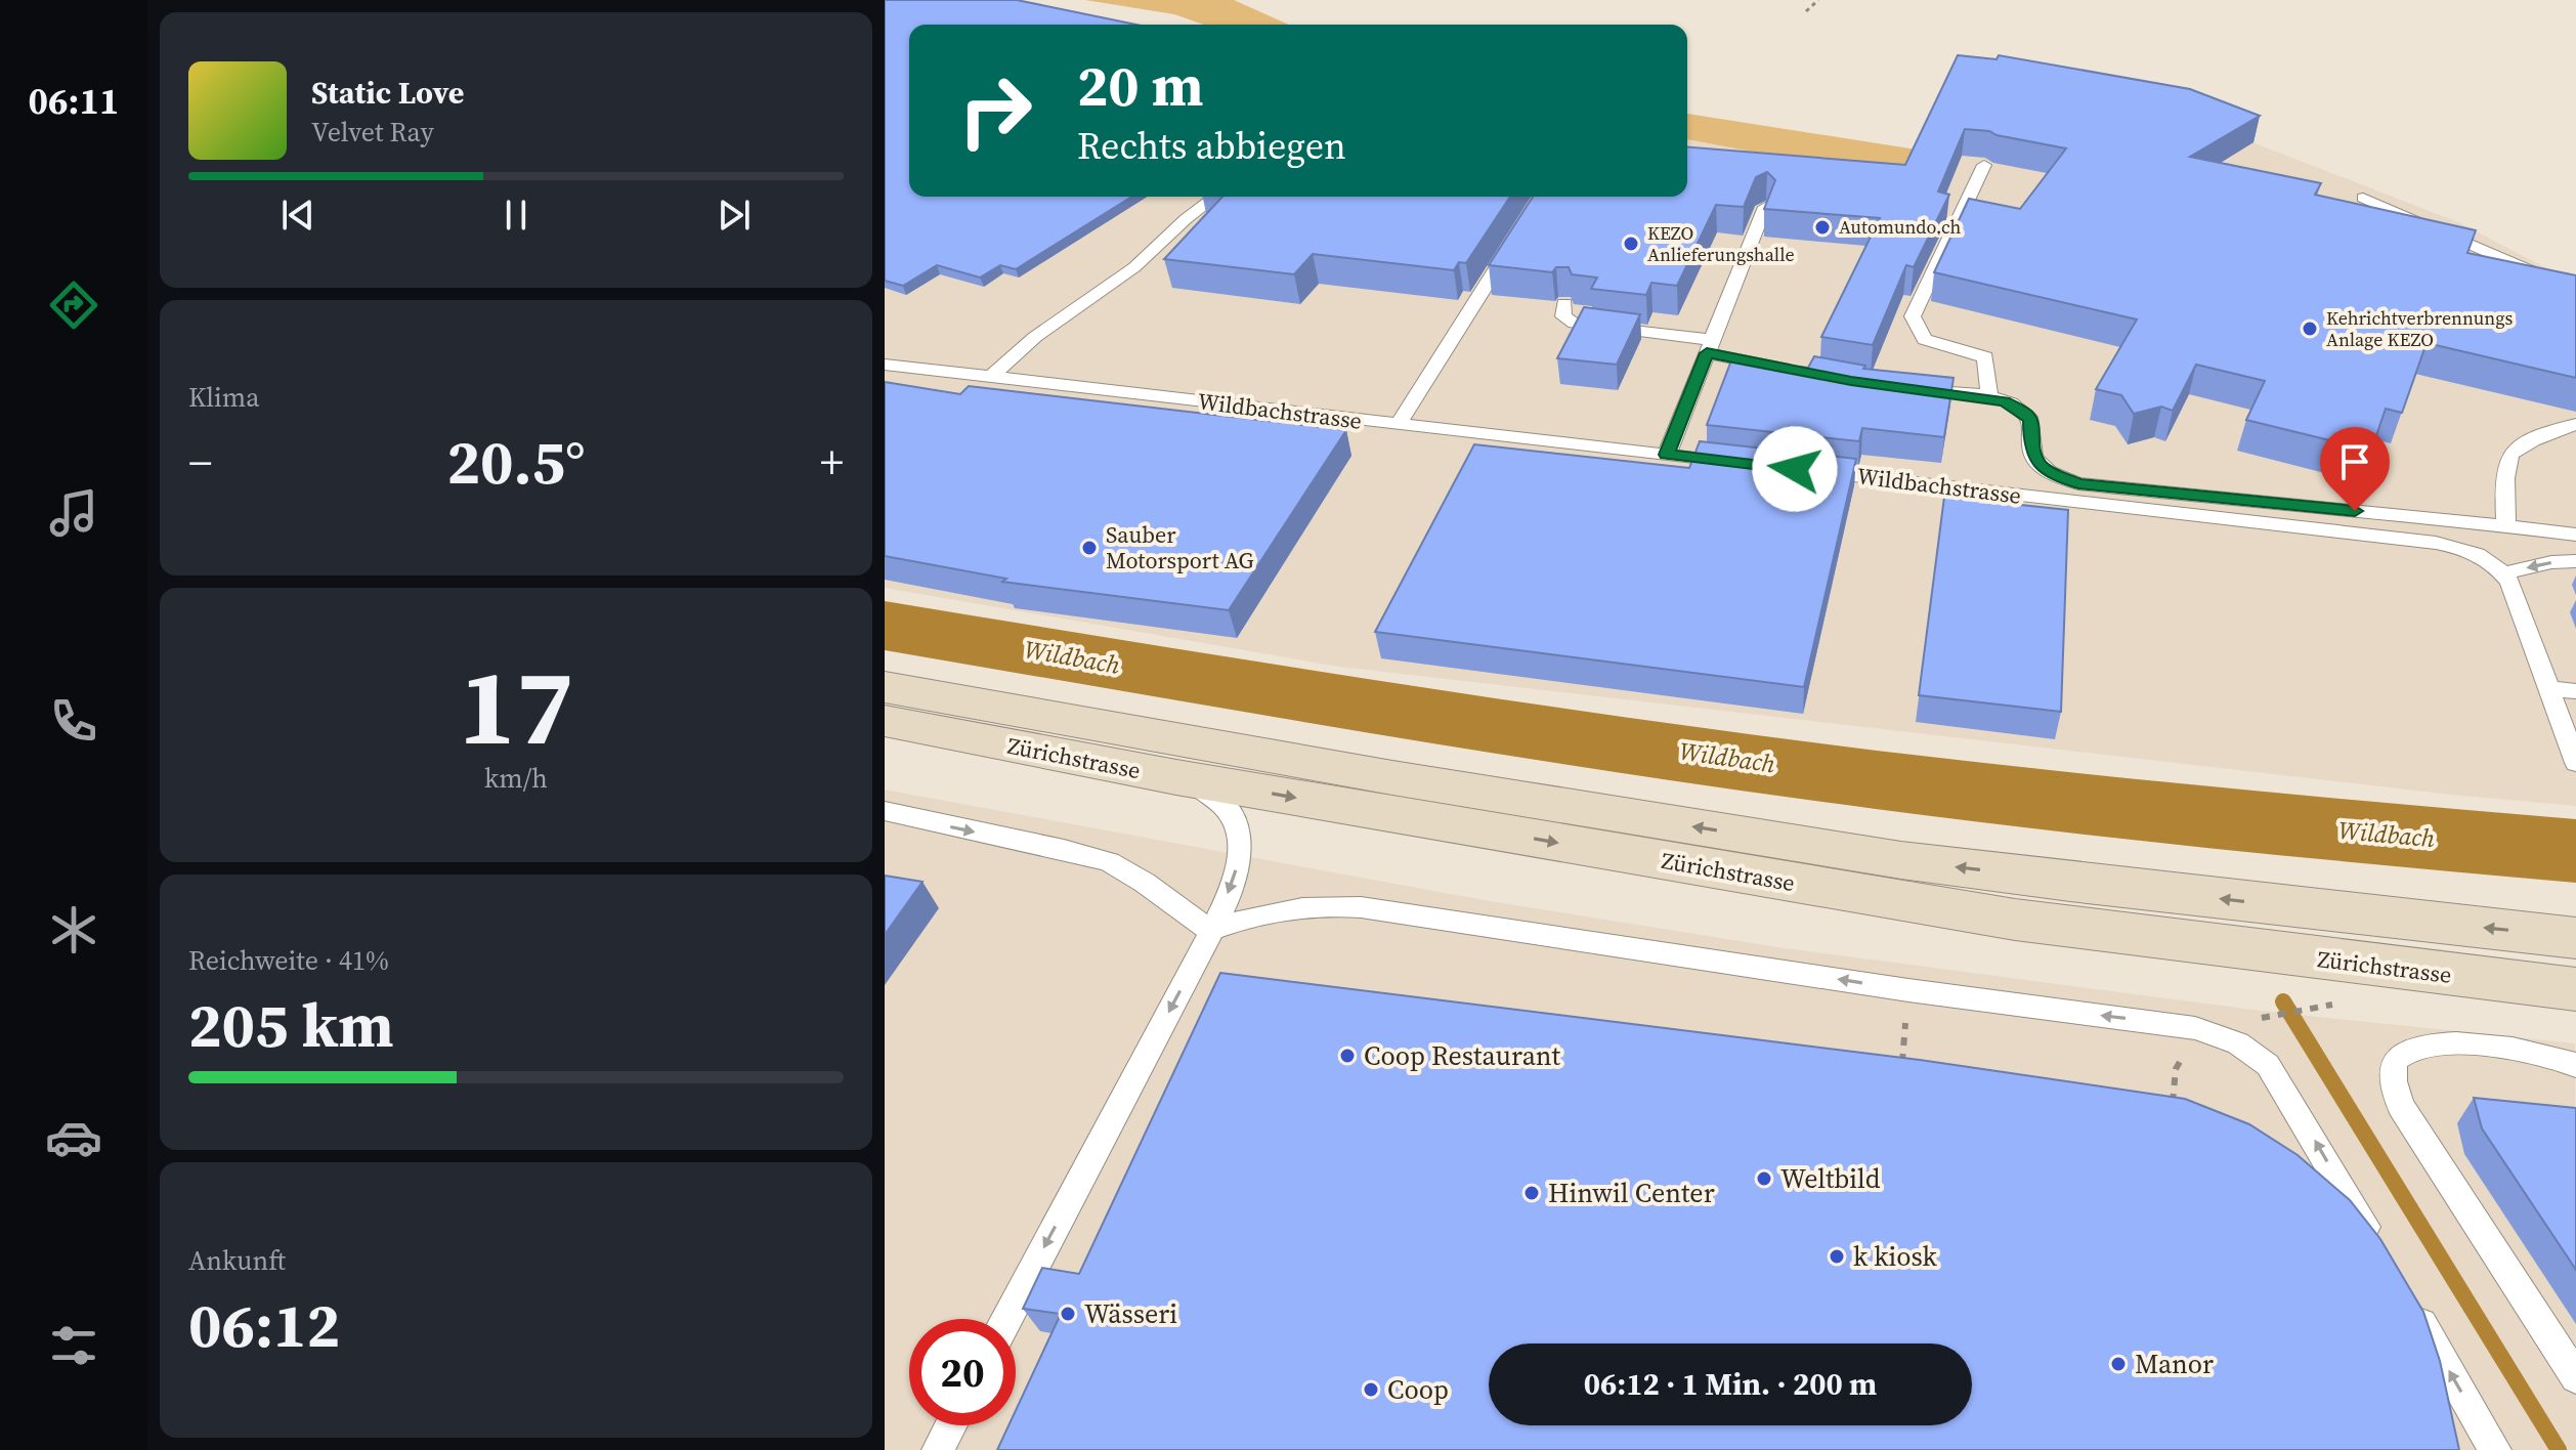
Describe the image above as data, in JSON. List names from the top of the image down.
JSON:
{
  "streets": {
    "main road": ["Zürichstrasse"],
    "lane": ["Wildbachstrasse"]
  },
  "water": ["Wildbach"],
  "places": [
    "Automundo.ch",
    "KEZO Anlieferungshalle",
    "Kehrichtverbrennungs Anlage KEZO",
    "Sauber Motorsport AG",
    "Coop Restaurant",
    "Weltbild",
    "Hinwil Center",
    "k kiosk",
    "Wässeri",
    "Manor",
    "Coop"
  ],
  "page": {
    "tabs": "06:11",
    "turn": ["20 m", "Rechts abbiegen"],
    "song": ["Static Love", "Velvet Ray"],
    "tile": [
      "Klima",
      ["17", "km/h"],
      ["Reichweite · 41%", "205 km"],
      ["Ankunft", "06:12"]
    ],
    "heat": ["−", "20.5°", "+"],
    "limit": "20",
    "trip": "06:12 · 1 Min. · 200 m"
  }
}
